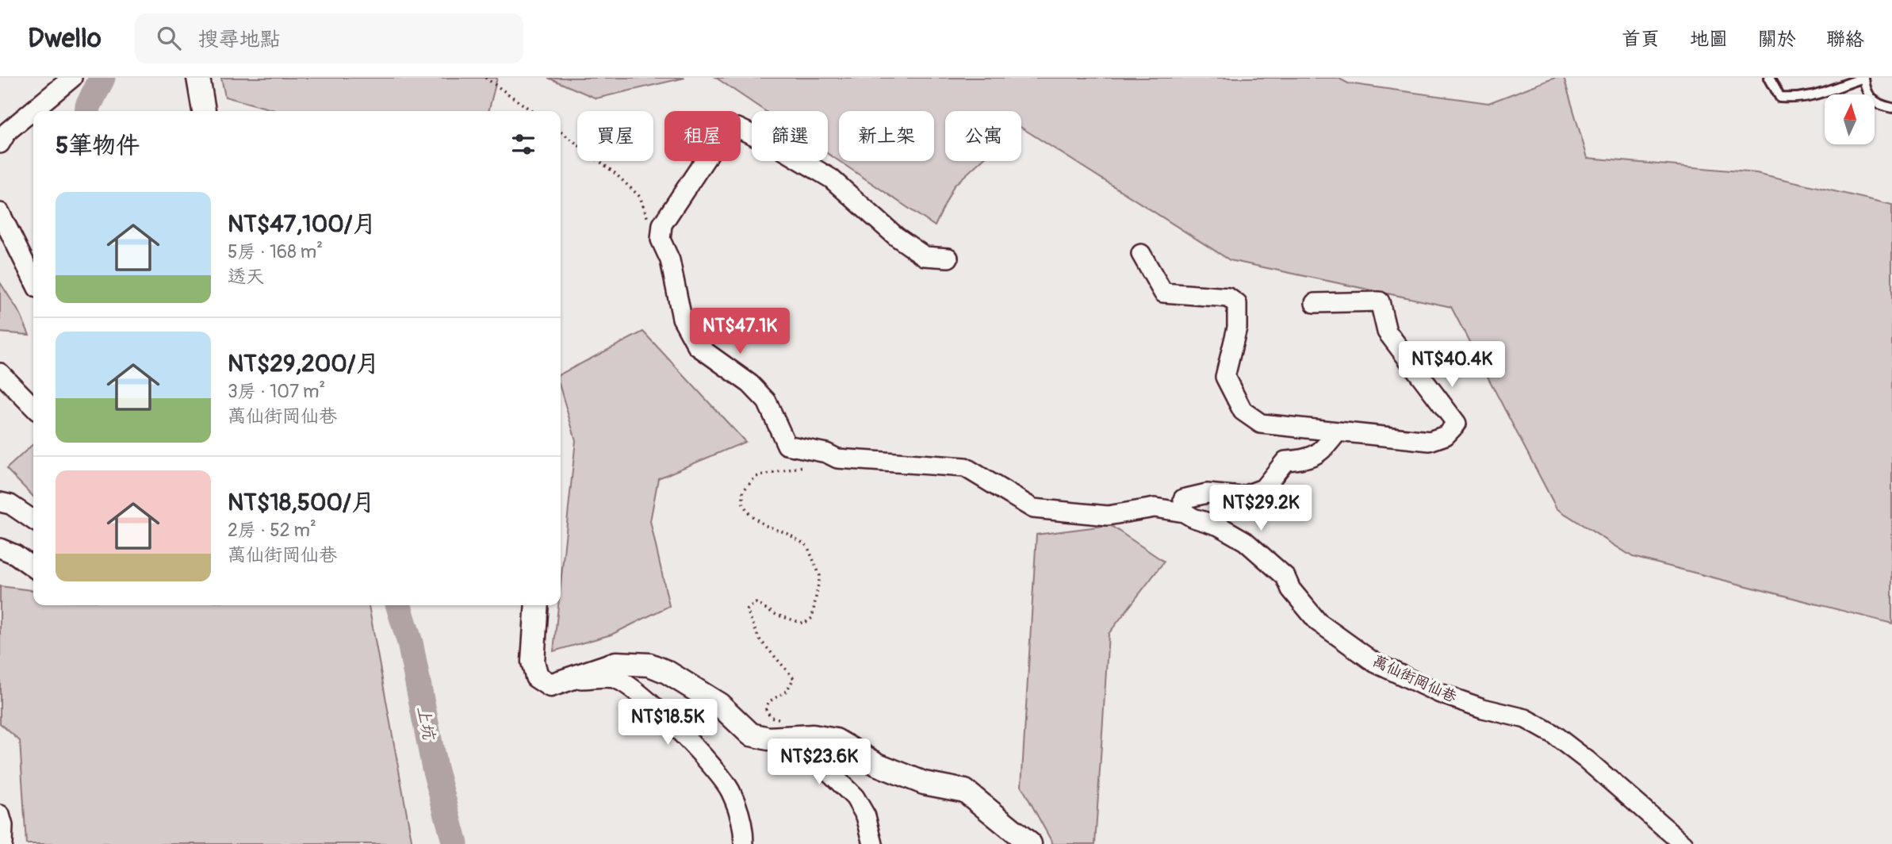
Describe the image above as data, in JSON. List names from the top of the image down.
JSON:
{
  "streets": {
    "street": ["萬仙街岡仙巷"]
  },
  "water": ["上坑"],
  "north": "top",
  "page": {
    "header": "Dwello",
    "search": "搜尋地點",
    "nav": [
      "首頁",
      "地圖",
      "關於",
      "聯絡"
    ],
    "chip": [
      "買屋",
      "租屋",
      "篩選",
      "新上架",
      "公寓"
    ],
    "heading": "5筆物件",
    "list": [
      {
        "name": "NT$47,100/月",
        "note": "5房 · 168 m² · 透天"
      },
      {
        "name": "NT$29,200/月",
        "note": "3房 · 107 m² · 萬仙街岡仙巷"
      },
      {
        "name": "NT$18,500/月",
        "note": "2房 · 52 m² · 萬仙街岡仙巷"
      }
    ],
    "price": [
      "NT$47.1K",
      "NT$40.4K",
      "NT$29.2K",
      "NT$18.5K",
      "NT$23.6K"
    ]
  }
}
